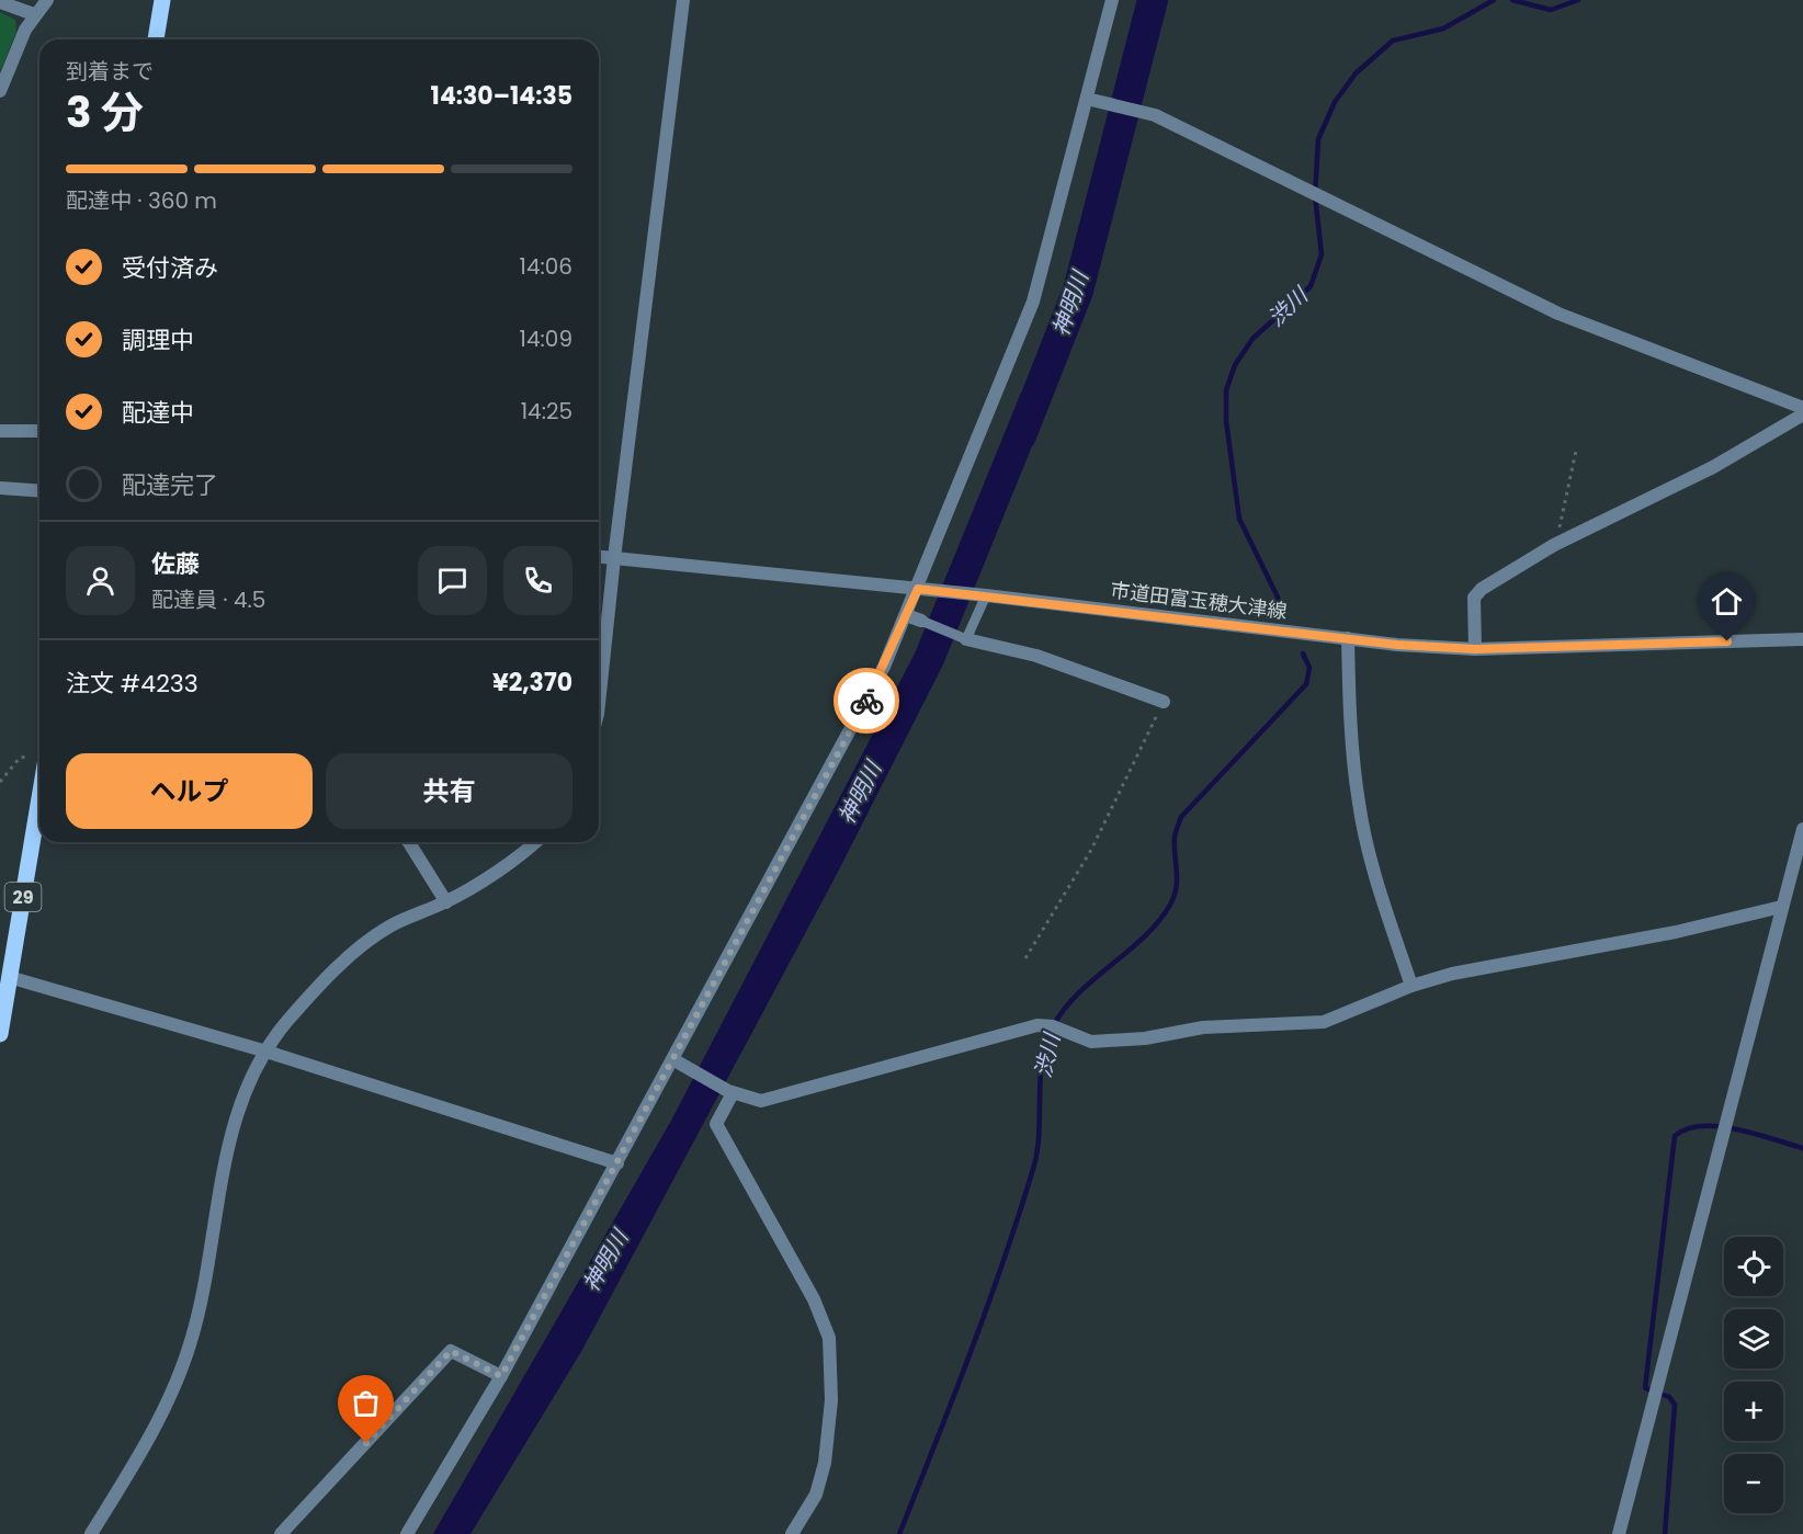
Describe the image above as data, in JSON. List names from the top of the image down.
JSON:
{
  "streets": {
    "main road": ["29"],
    "street": ["市道田富玉穂大津線"]
  },
  "water": ["神明川", "渋川"],
  "page": {
    "heading": ["3 分", "到着まで", "14:30–14:35"],
    "panel": [
      "佐藤",
      "配達員 · 4.5",
      "注文 #4233",
      "¥2,370"
    ],
    "bar": "配達中 · 360 m",
    "list": [
      ["受付済み", "14:06"],
      ["調理中", "14:09"],
      ["配達中", "14:25"],
      "配達完了"
    ],
    "buttons": ["ヘルプ", "共有"],
    "map_buttons": ["+", "−"]
  }
}
